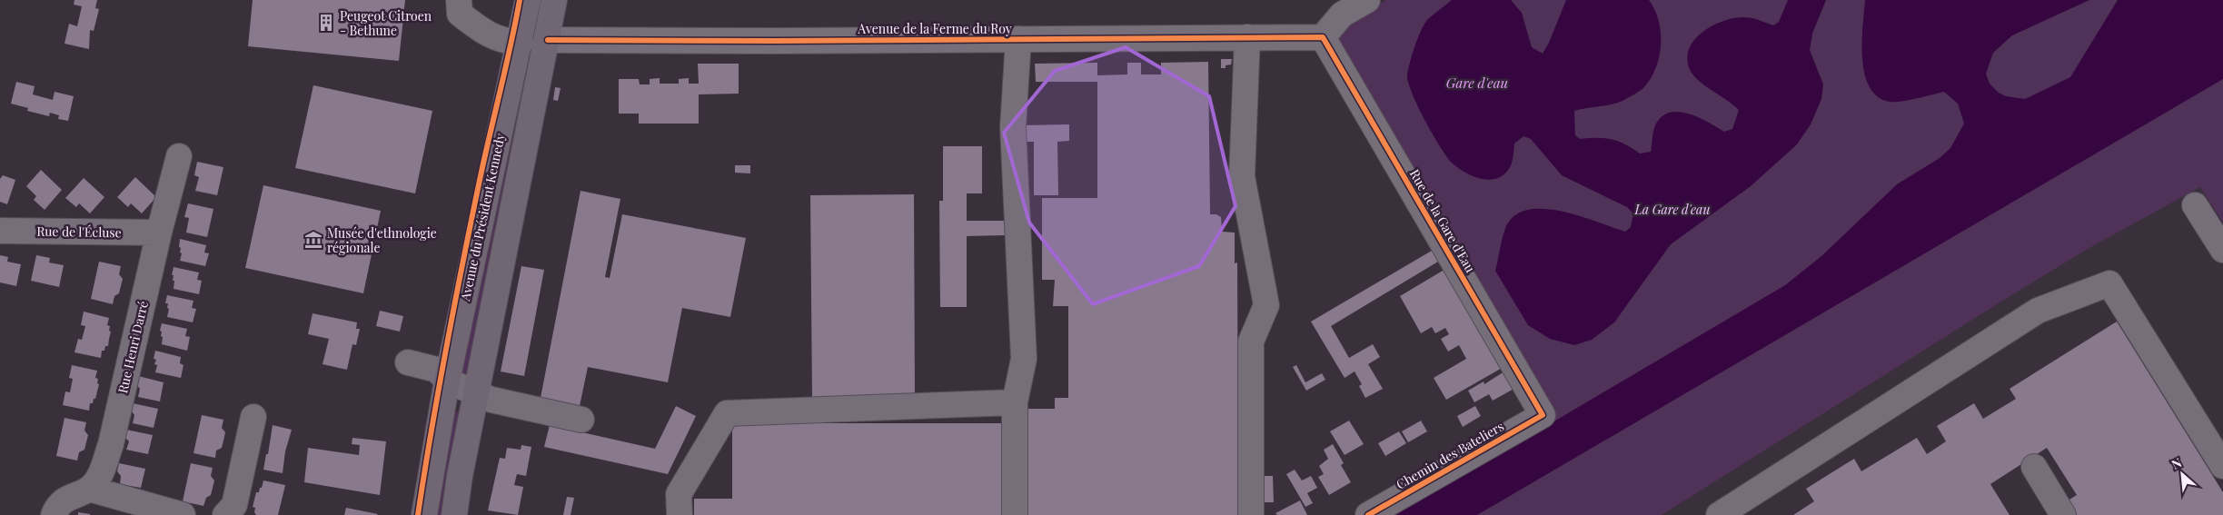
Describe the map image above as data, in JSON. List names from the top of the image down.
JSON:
{
  "streets": {
    "main road": ["Avenue de la Ferme du Roy", "Avenue du Président Kennedy"],
    "street": [
      "Rue de la Gare d'Eau",
      "Rue de l'Écluse",
      "Rue Henri Darré",
      "Chemin des Bateliers"
    ]
  },
  "crossings": [
    ["Avenue de la Ferme du Roy", "Avenue du Président Kennedy"],
    ["Avenue de la Ferme du Roy", "Rue de la Gare d'Eau"],
    ["Rue de la Gare d'Eau", "Chemin des Bateliers"],
    ["Rue de l'Écluse", "Rue Henri Darré"]
  ],
  "water": ["Gare d'eau"],
  "parks": ["La Gare d'eau"],
  "places": {
    "building": ["Peugeot Citroen - Bethune"],
    "museum": ["Musée d'ethnologie régionale"]
  },
  "north": "top left"
}
